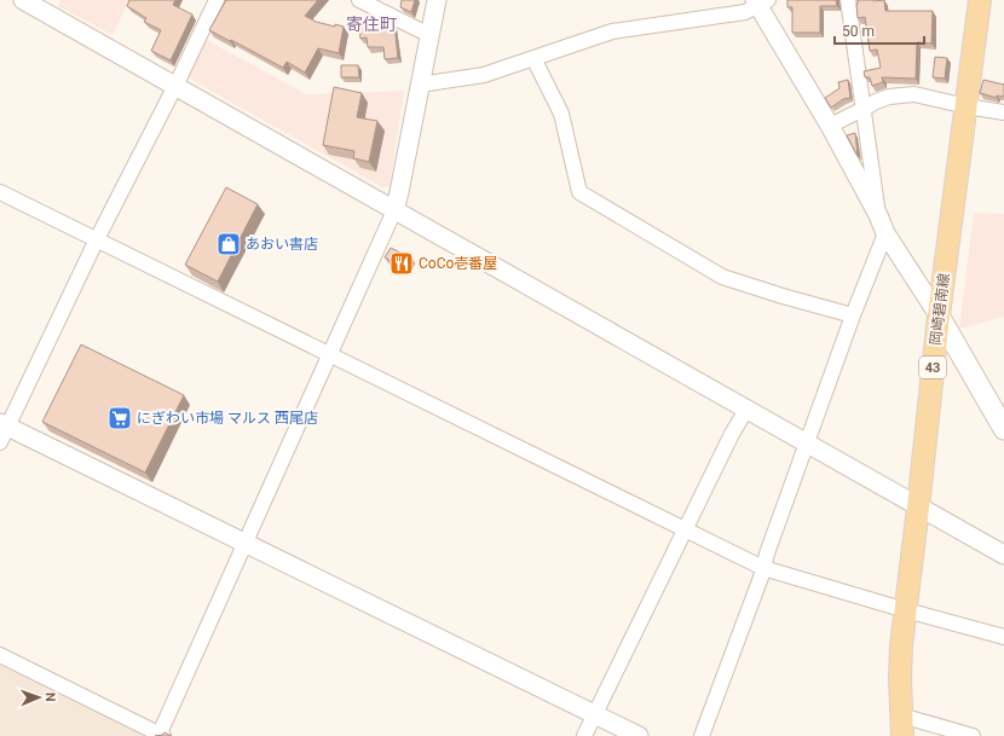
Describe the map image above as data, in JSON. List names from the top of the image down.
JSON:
{
  "streets": {
    "main road": ["岡崎碧南線", "43"]
  },
  "districts": ["寄住町"],
  "places": {
    "shop": ["あおい書店"],
    "restaurant": ["CoCo壱番屋"],
    "supermarket": ["にぎわい市場 マルス 西尾店"]
  },
  "scale_bar": "50 m",
  "north": "right"
}
